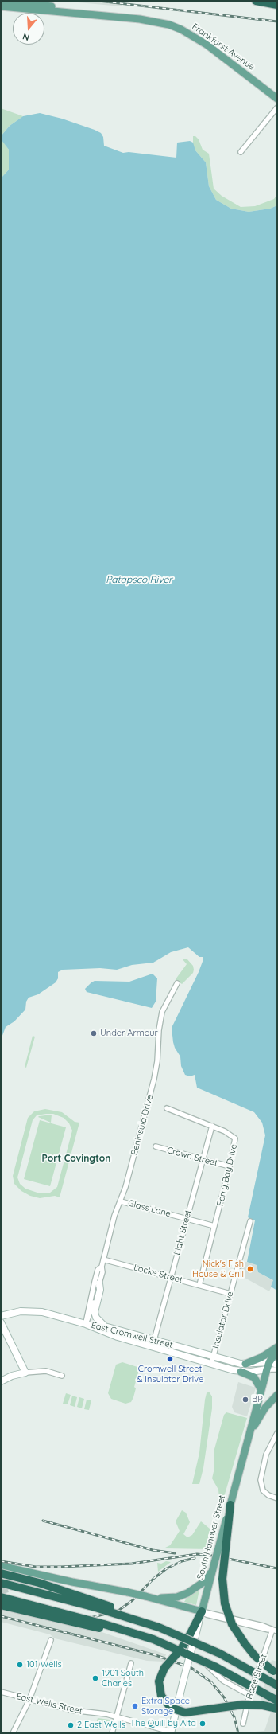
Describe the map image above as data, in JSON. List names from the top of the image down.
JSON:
{
  "streets": {
    "main road": ["Frankfurst Avenue", "South Hanover Street"],
    "street": [
      "Peninsula Drive",
      "Crown Street",
      "Ferry Bay Drive",
      "Glass Lane",
      "Light Street",
      "Locke Street",
      "Insulator Drive",
      "East Cromwell Street",
      "Race Street",
      "East Wells Street"
    ]
  },
  "crossings": [
    ["Peninsula Drive", "Glass Lane"],
    ["Peninsula Drive", "Locke Street"],
    ["Peninsula Drive", "East Cromwell Street"],
    ["Crown Street", "Ferry Bay Drive"],
    ["Crown Street", "Light Street"],
    ["Ferry Bay Drive", "Glass Lane"],
    ["Ferry Bay Drive", "Light Street"],
    ["Ferry Bay Drive", "Locke Street"],
    ["Glass Lane", "Light Street"],
    ["Light Street", "Locke Street"],
    ["Light Street", "East Cromwell Street"],
    ["Locke Street", "Insulator Drive"],
    ["Insulator Drive", "East Cromwell Street"],
    ["East Cromwell Street", "South Hanover Street"],
    ["South Hanover Street", "East Wells Street"]
  ],
  "districts": ["Port Covington"],
  "water": ["Patapsco River"],
  "places": [
    "Under Armour",
    "Nick's Fish House & Grill",
    "Cromwell Street & Insulator Drive",
    "BP",
    "101 Wells",
    "1901 South Charles",
    "Extra Space Storage",
    "The Quill by Alta",
    "2 East Wells"
  ],
  "north": "bottom"
}
